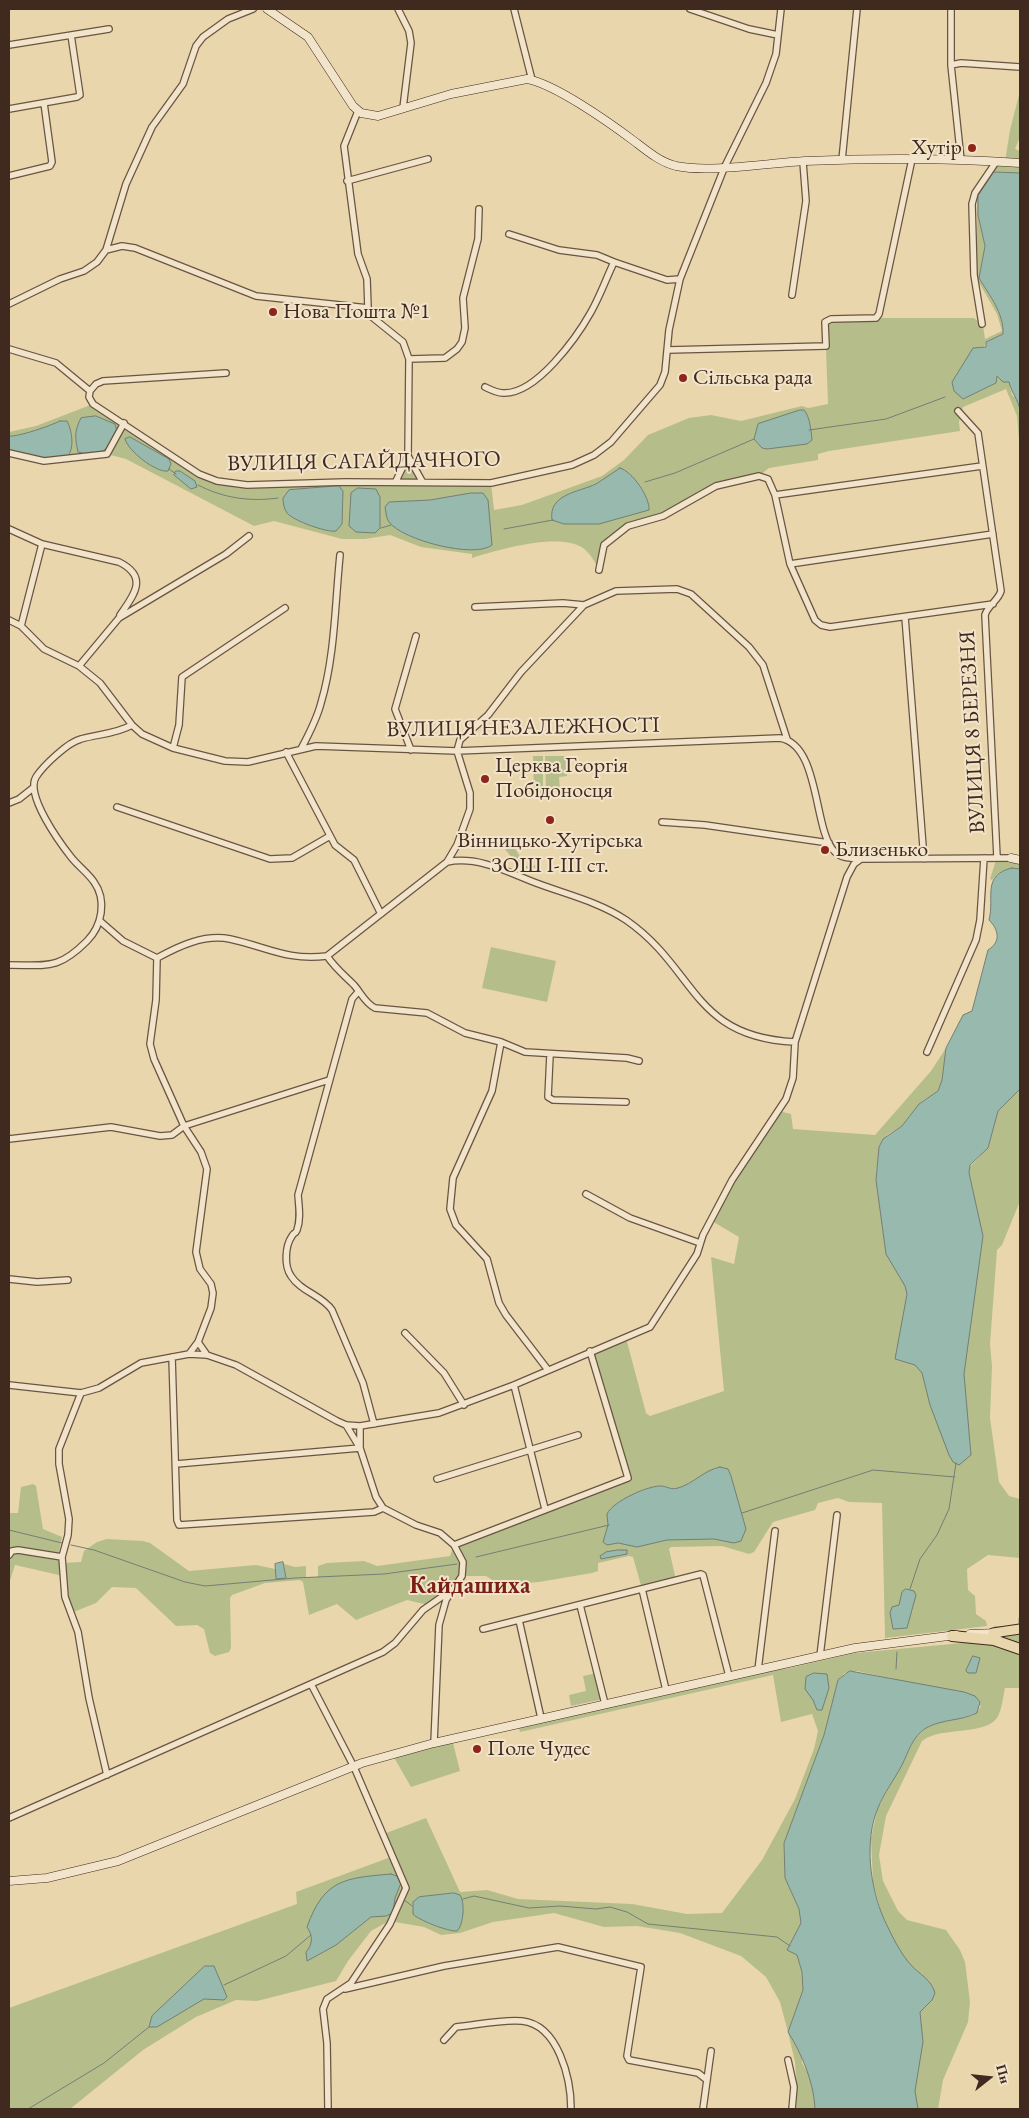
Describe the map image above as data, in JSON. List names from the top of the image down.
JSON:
{
  "streets": {
    "street": ["ВУЛИЦЯ САГАЙДАЧНОГО", "ВУЛИЦЯ НЕЗАЛЕЖНОСТІ", "ВУЛИЦЯ 8 БЕРЕЗНЯ"]
  },
  "districts": ["Кайдашиха"],
  "places": [
    "Хутір",
    "Нова Пошта №1",
    "Сільська рада",
    "Церква Георгія Побідоносця",
    "Вінницько-Хутірська ЗОШ І-ІІІ ст.",
    "Близенько",
    "Поле Чудес"
  ],
  "north": "right"
}
